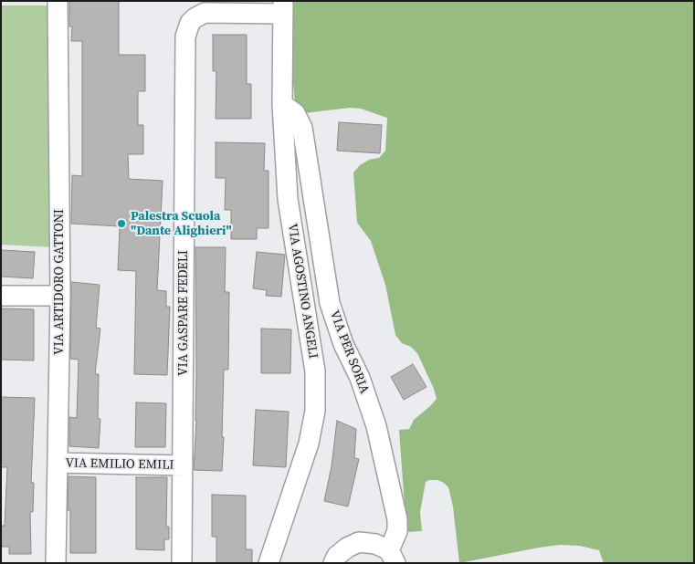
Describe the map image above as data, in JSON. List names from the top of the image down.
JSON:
{
  "streets": {
    "street": [
      "VIA ARTIDORO GATTONI",
      "VIA AGOSTINO ANGELI",
      "VIA GASPARE FEDELI",
      "VIA PER SORIA",
      "VIA EMILIO EMILI"
    ]
  },
  "crossings": [
    ["VIA ARTIDORO GATTONI", "VIA EMILIO EMILI"],
    ["VIA AGOSTINO ANGELI", "VIA GASPARE FEDELI"],
    ["VIA AGOSTINO ANGELI", "VIA PER SORIA"],
    ["VIA GASPARE FEDELI", "VIA EMILIO EMILI"]
  ],
  "places": ["Palestra Scuola \"Dante Alighieri\""]
}
